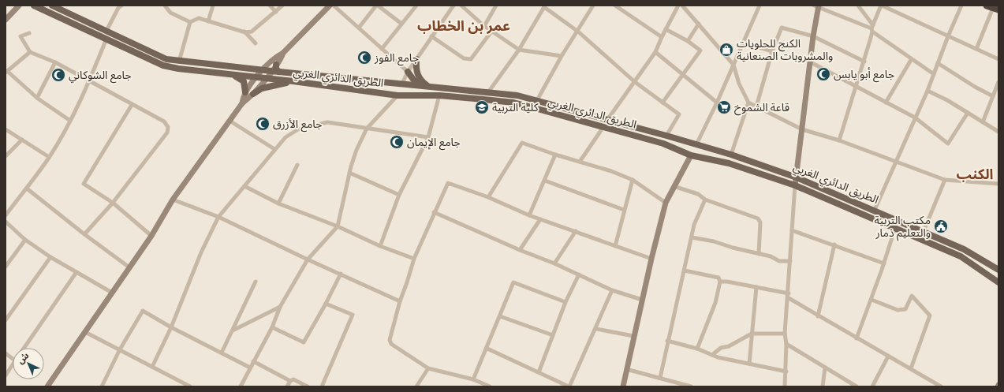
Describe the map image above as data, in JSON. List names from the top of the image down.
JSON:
{
  "streets": {
    "main road": ["الطريق الدائري الغربي"]
  },
  "districts": ["عمر بن الخطاب", "الكنب"],
  "places": {
    "shop": ["الكنج للحلويات والمشروبات الصنعانية"],
    "mosque": [
      "جامع الفوز",
      "جامع أبو يابس",
      "جامع الشوكاني",
      "جامع الأزرق",
      "جامع الإيمان"
    ],
    "school or university": ["كلية التربية"],
    "supermarket": ["قاعة الشموخ"],
    "public building": ["مكتب التربية والتعليم ذمار"]
  },
  "north": "top left"
}
